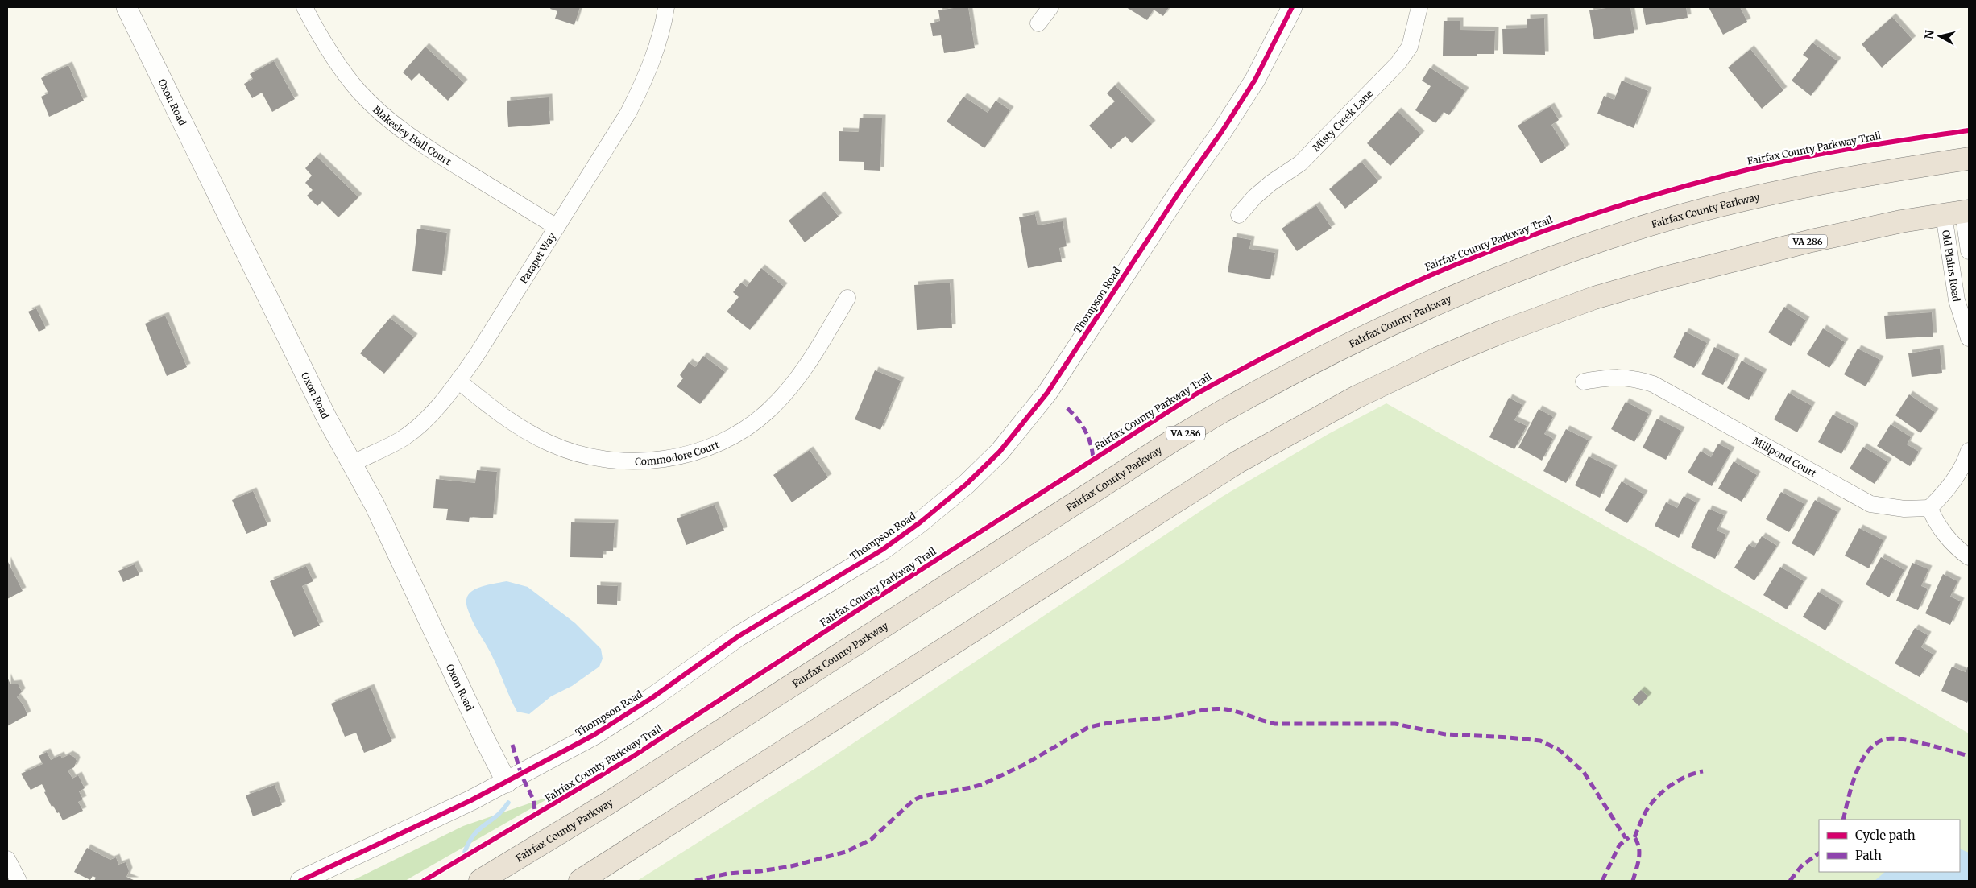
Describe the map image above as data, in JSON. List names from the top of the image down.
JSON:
{
  "streets": {
    "highway": ["Fairfax County Parkway", "VA 286"],
    "street": [
      "Oxon Road",
      "Misty Creek Lane",
      "Blakesley Hall Court",
      "Parapet Way",
      "Old Plains Road",
      "Thompson Road",
      "Commodore Court",
      "Millpond Court"
    ],
    "cycle path": ["Fairfax County Parkway Trail"]
  },
  "crossings": [
    ["Oxon Road", "Parapet Way"],
    ["Oxon Road", "Thompson Road"],
    ["Blakesley Hall Court", "Parapet Way"],
    ["VA 286", "Old Plains Road"],
    ["Parapet Way", "Commodore Court"]
  ],
  "legend": ["Cycle path", "Path"],
  "north": "left"
}
